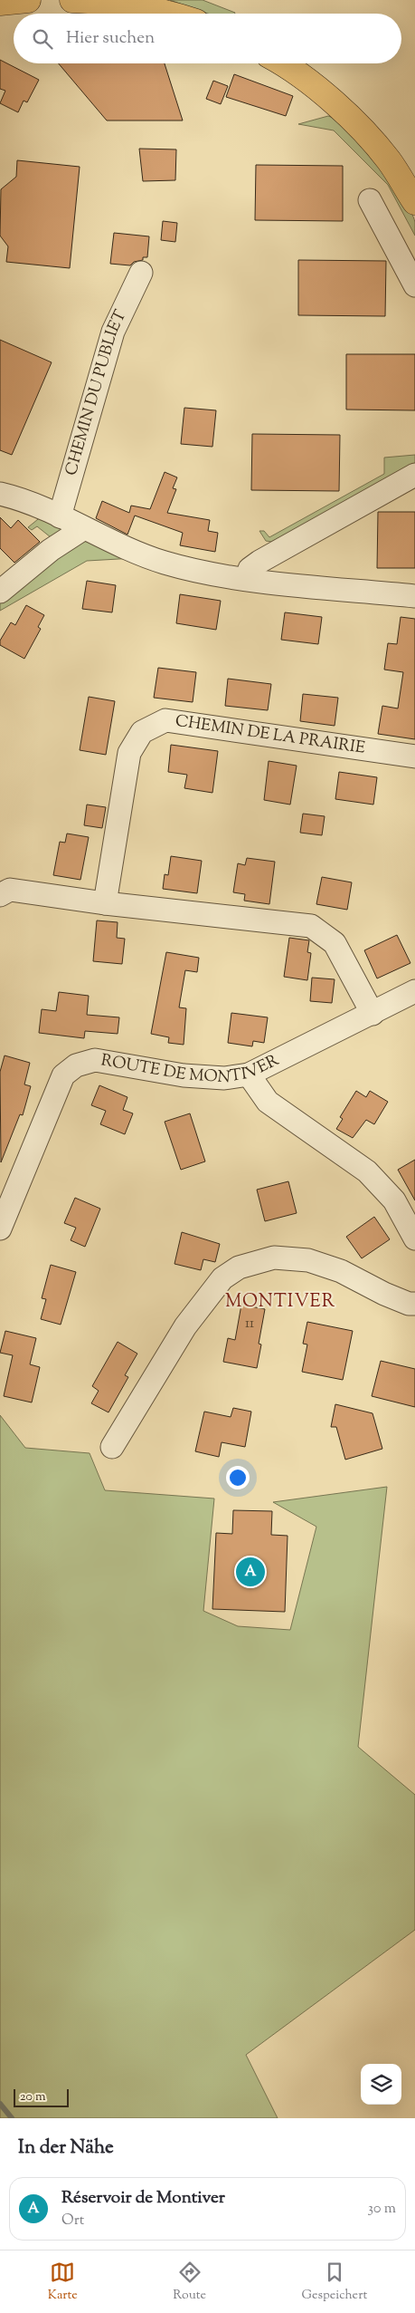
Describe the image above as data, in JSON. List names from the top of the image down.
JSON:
{
  "streets": {
    "street": ["CHEMIN DU PUBLIET", "CHEMIN DE LA PRAIRIE", "ROUTE DE MONTIVER"]
  },
  "districts": ["MONTIVER"],
  "house_numbers": ["11"],
  "scale_bar": "20 m",
  "page": {
    "search": "Hier suchen",
    "pins": "A",
    "scale": "20 m",
    "heading": "In der Nähe",
    "list": [
      {
        "mark": "A",
        "name": "Réservoir de Montiver",
        "note": "Ort",
        "value": "30 m"
      }
    ],
    "nav": ["Karte", "Route", "Gespeichert"]
  }
}
